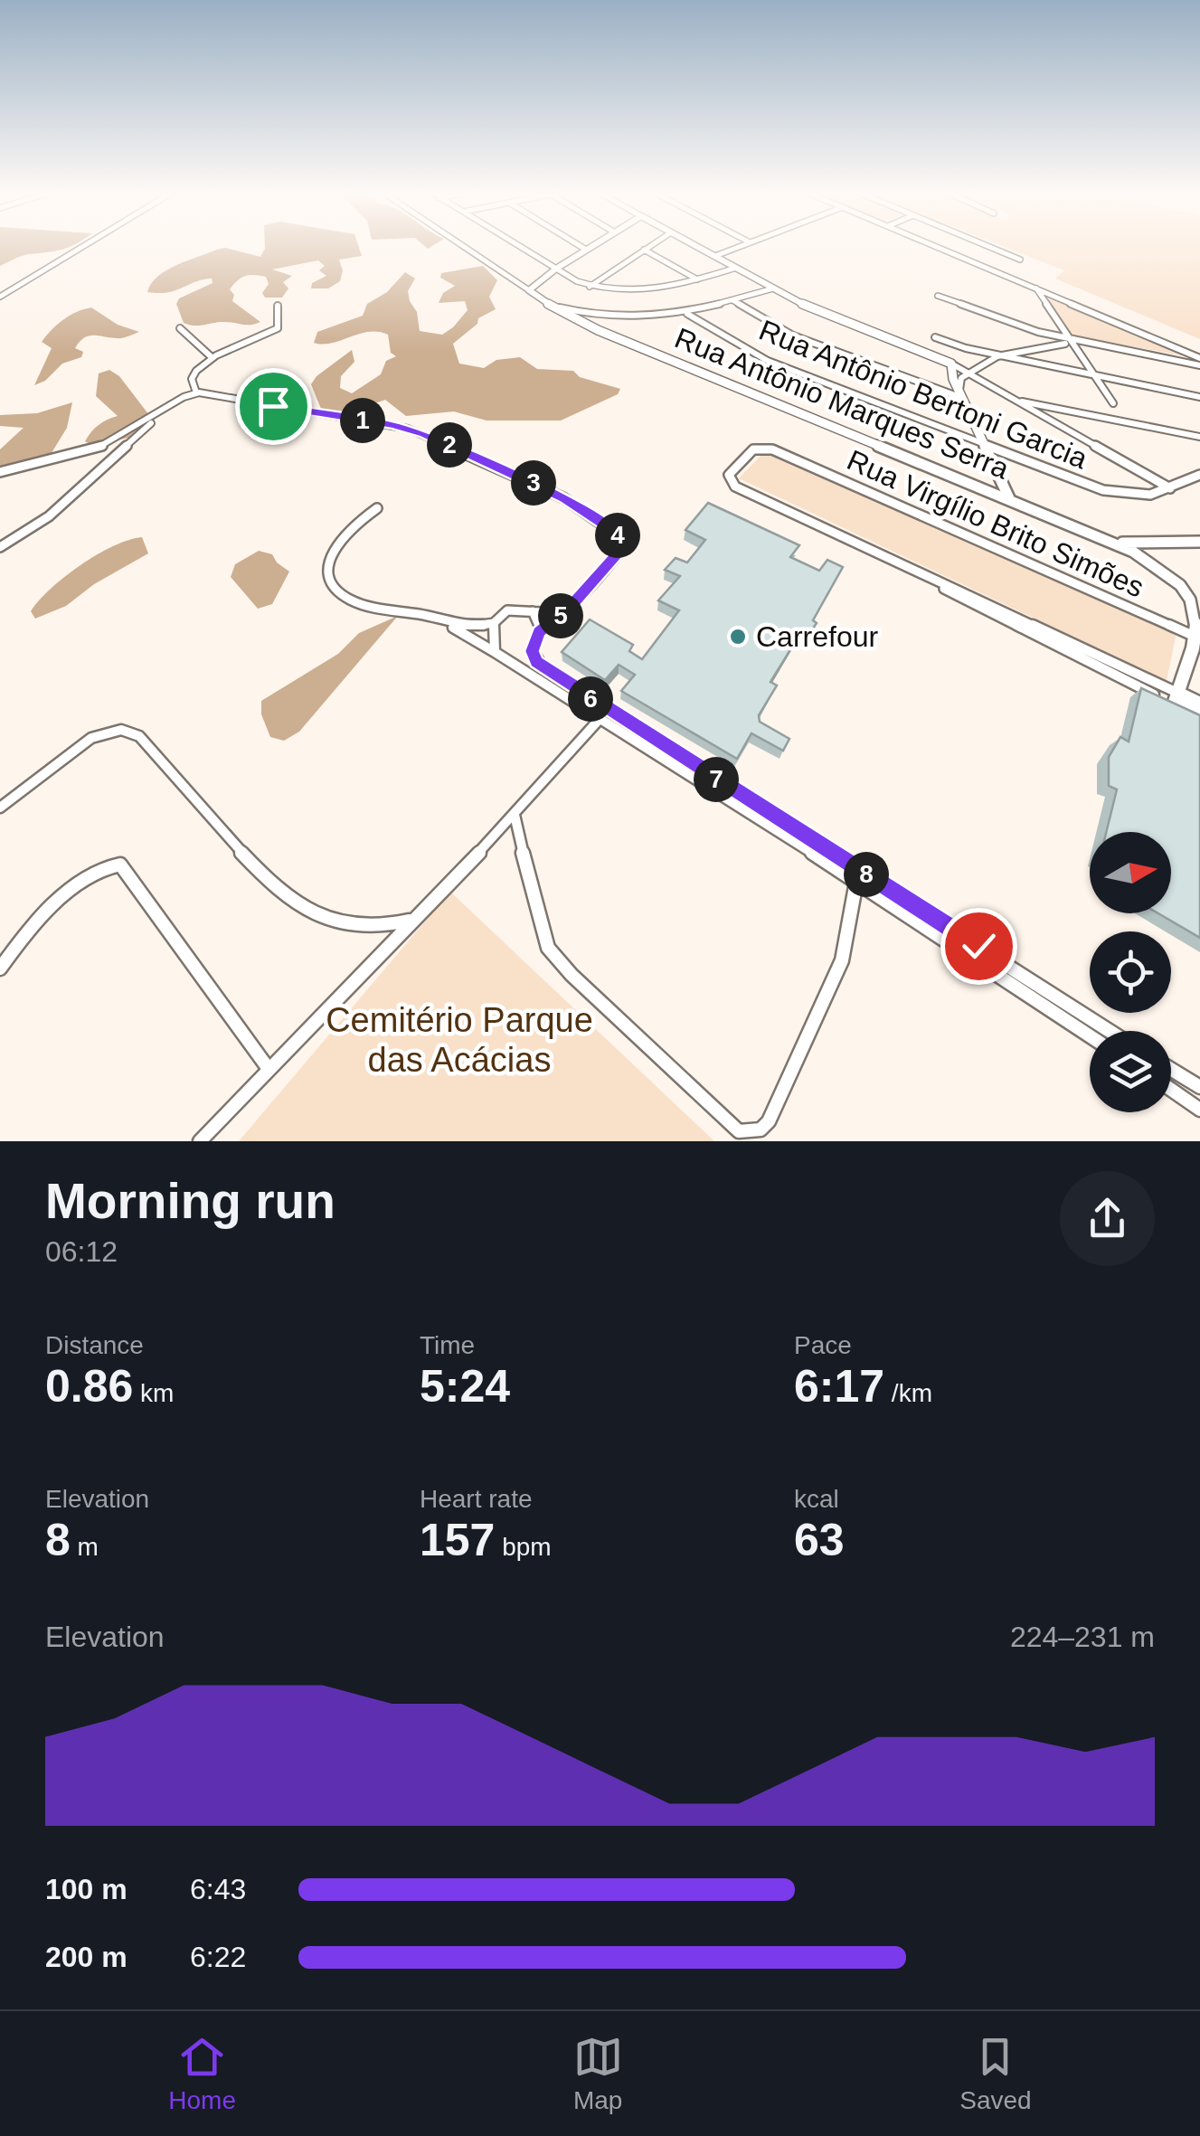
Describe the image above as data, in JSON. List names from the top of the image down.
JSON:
{
  "streets": {
    "street": ["Rua Antônio Bertoni Garcia", "Rua Antônio Marques Serra", "Rua Virgílio Brito Simões"]
  },
  "crossings": [
    ["Rua Antônio Marques Serra", "Rua Virgílio Brito Simões"]
  ],
  "parks": ["Cemitério Parque das Acácias"],
  "places": ["Carrefour"],
  "north": "right",
  "page": {
    "pins": [
      "1",
      "2",
      "3",
      "4",
      "5",
      "6",
      "7",
      "8"
    ],
    "heading": ["Morning run", "06:12"],
    "stats": [
      ["Distance", "0.86 km"],
      ["Time", "5:24"],
      ["Pace", "6:17 /km"],
      ["Elevation", "8 m"],
      ["Heart rate", "157 bpm"],
      ["kcal", "63"]
    ],
    "chart": ["Elevation", "224–231 m"],
    "list": [
      {
        "name": "100 m",
        "note": "6:43"
      },
      {
        "name": "200 m",
        "note": "6:22"
      }
    ],
    "tabs": ["Home", "Map", "Saved"]
  }
}
